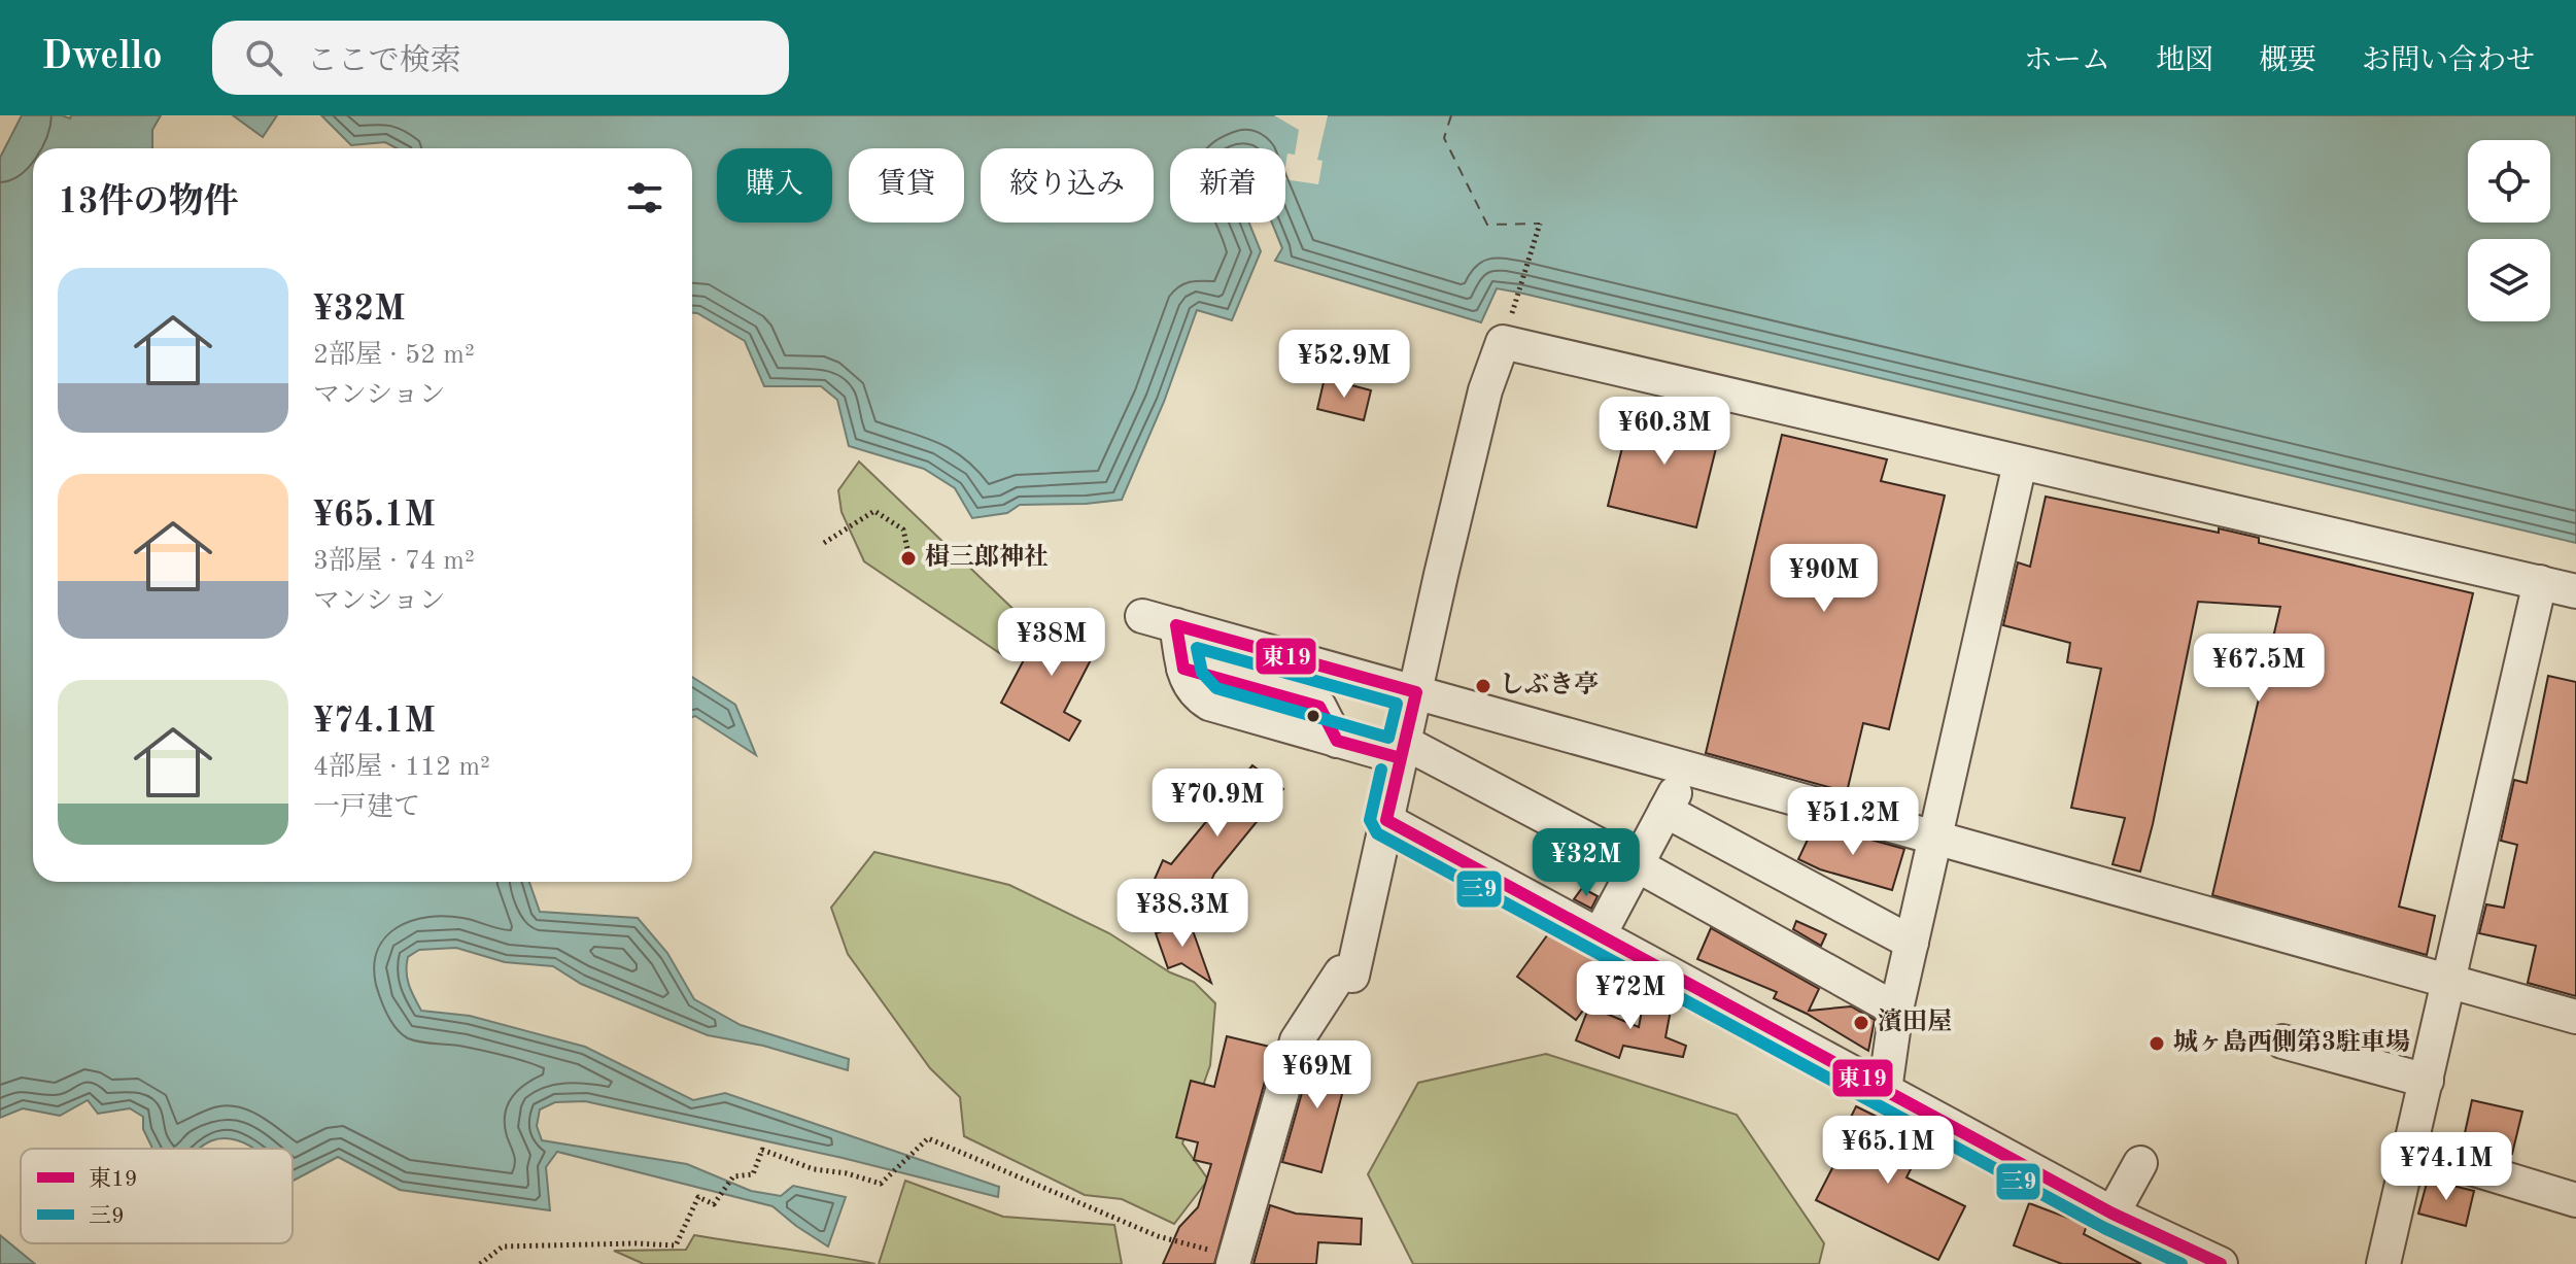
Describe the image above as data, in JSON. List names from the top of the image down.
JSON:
{
  "places": [
    "楫三郎神社",
    "しぶき亭",
    "濱田屋",
    "城ヶ島西側第3駐車場"
  ],
  "lines": ["transit line 東19", "transit line 三9"],
  "legend": ["東19", "三9"],
  "page": {
    "header": "Dwello",
    "search": "ここで検索",
    "nav": [
      "ホーム",
      "地図",
      "概要",
      "お問い合わせ"
    ],
    "chip": [
      "購入",
      "賃貸",
      "絞り込み",
      "新着"
    ],
    "heading": "13件の物件",
    "list": [
      {
        "name": "¥32M",
        "note": "2部屋 · 52 m² · マンション"
      },
      {
        "name": "¥65.1M",
        "note": "3部屋 · 74 m² · マンション"
      },
      {
        "name": "¥74.1M",
        "note": "4部屋 · 112 m² · 一戸建て"
      }
    ],
    "price": [
      "¥52.9M",
      "¥60.3M",
      "¥90M",
      "¥38M",
      "¥67.5M",
      "¥70.9M",
      "¥51.2M",
      "¥32M",
      "¥38.3M",
      "¥72M",
      "¥69M",
      "¥65.1M",
      "¥74.1M"
    ]
  }
}
